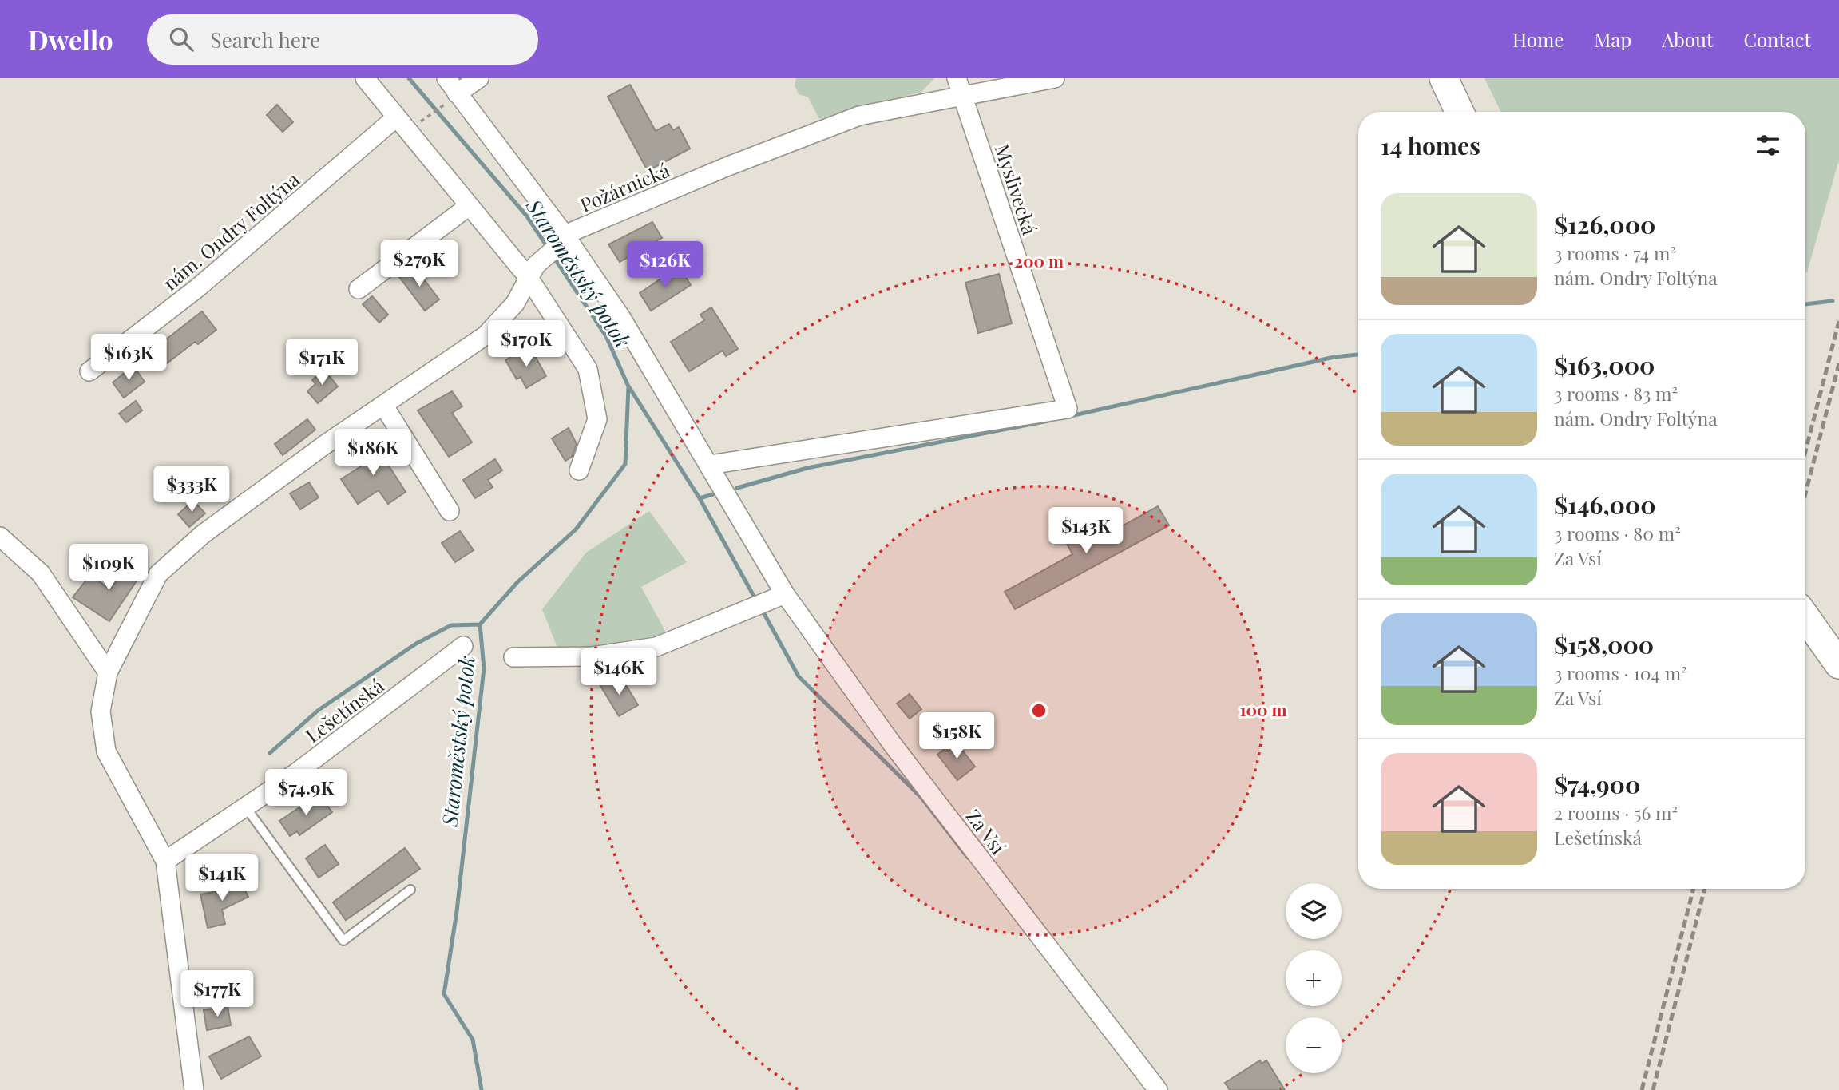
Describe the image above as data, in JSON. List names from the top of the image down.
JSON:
{
  "streets": {
    "street": [
      "Požárnická",
      "Myslivecká",
      "nám. Ondry Foltýna",
      "Lešetínská",
      "Za Vsí"
    ]
  },
  "crossings": [
    ["Požárnická", "Myslivecká"],
    ["Myslivecká", "Za Vsí"]
  ],
  "water": ["Staroměstský potok"],
  "page": {
    "header": "Dwello",
    "search": "Search here",
    "nav": [
      "Home",
      "Map",
      "About",
      "Contact"
    ],
    "heading": "14 homes",
    "list": [
      {
        "name": "$126,000",
        "note": "3 rooms · 74 m² · nám. Ondry Foltýna"
      },
      {
        "name": "$163,000",
        "note": "3 rooms · 83 m² · nám. Ondry Foltýna"
      },
      {
        "name": "$146,000",
        "note": "3 rooms · 80 m² · Za Vsí"
      },
      {
        "name": "$158,000",
        "note": "3 rooms · 104 m² · Za Vsí"
      },
      {
        "name": "$74,900",
        "note": "2 rooms · 56 m² · Lešetínská"
      }
    ],
    "price": [
      "$279K",
      "$126K",
      "$170K",
      "$163K",
      "$171K",
      "$186K",
      "$333K",
      "$143K",
      "$109K",
      "$146K",
      "$158K",
      "$74.9K",
      "$141K",
      "$177K"
    ],
    "map_buttons": ["+", "−"]
  },
  "rings": ["200 m", "100 m"]
}
